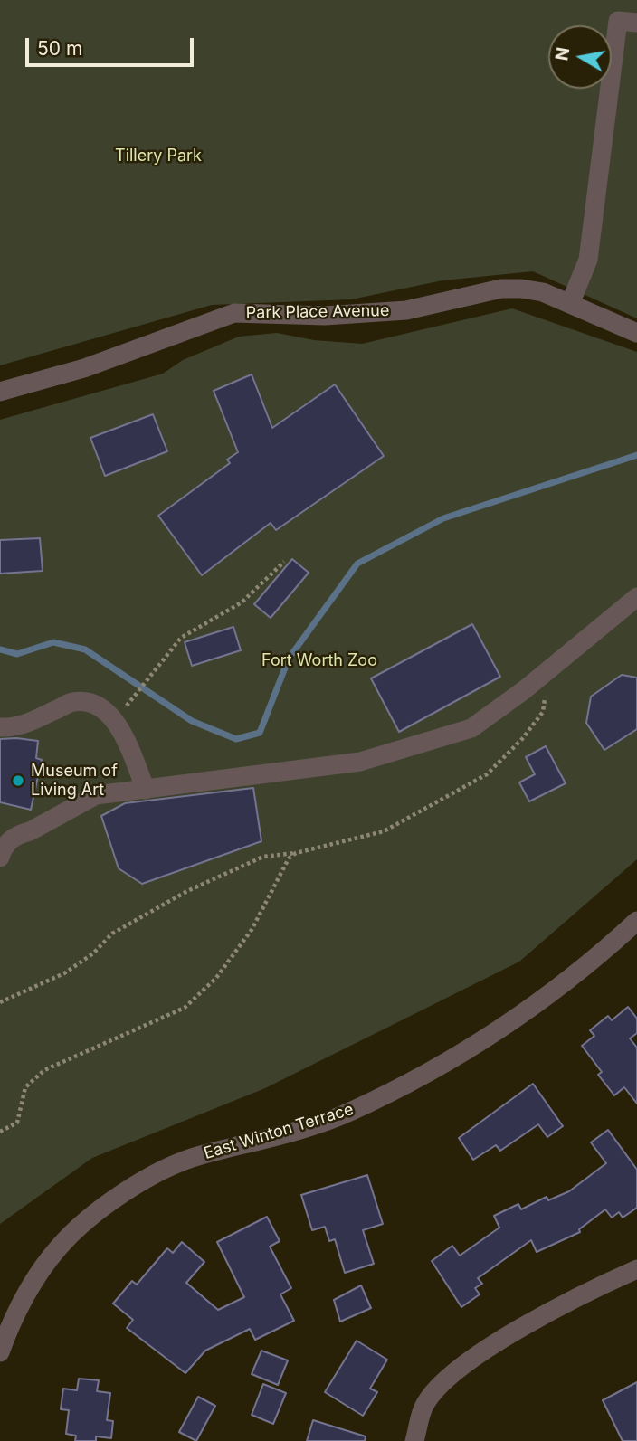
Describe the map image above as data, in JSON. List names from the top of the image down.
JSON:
{
  "streets": {
    "street": ["Park Place Avenue", "East Winton Terrace"]
  },
  "parks": ["Tillery Park", "Fort Worth Zoo"],
  "places": ["Museum of Living Art"],
  "scale_bar": "50 m",
  "north": "left"
}
